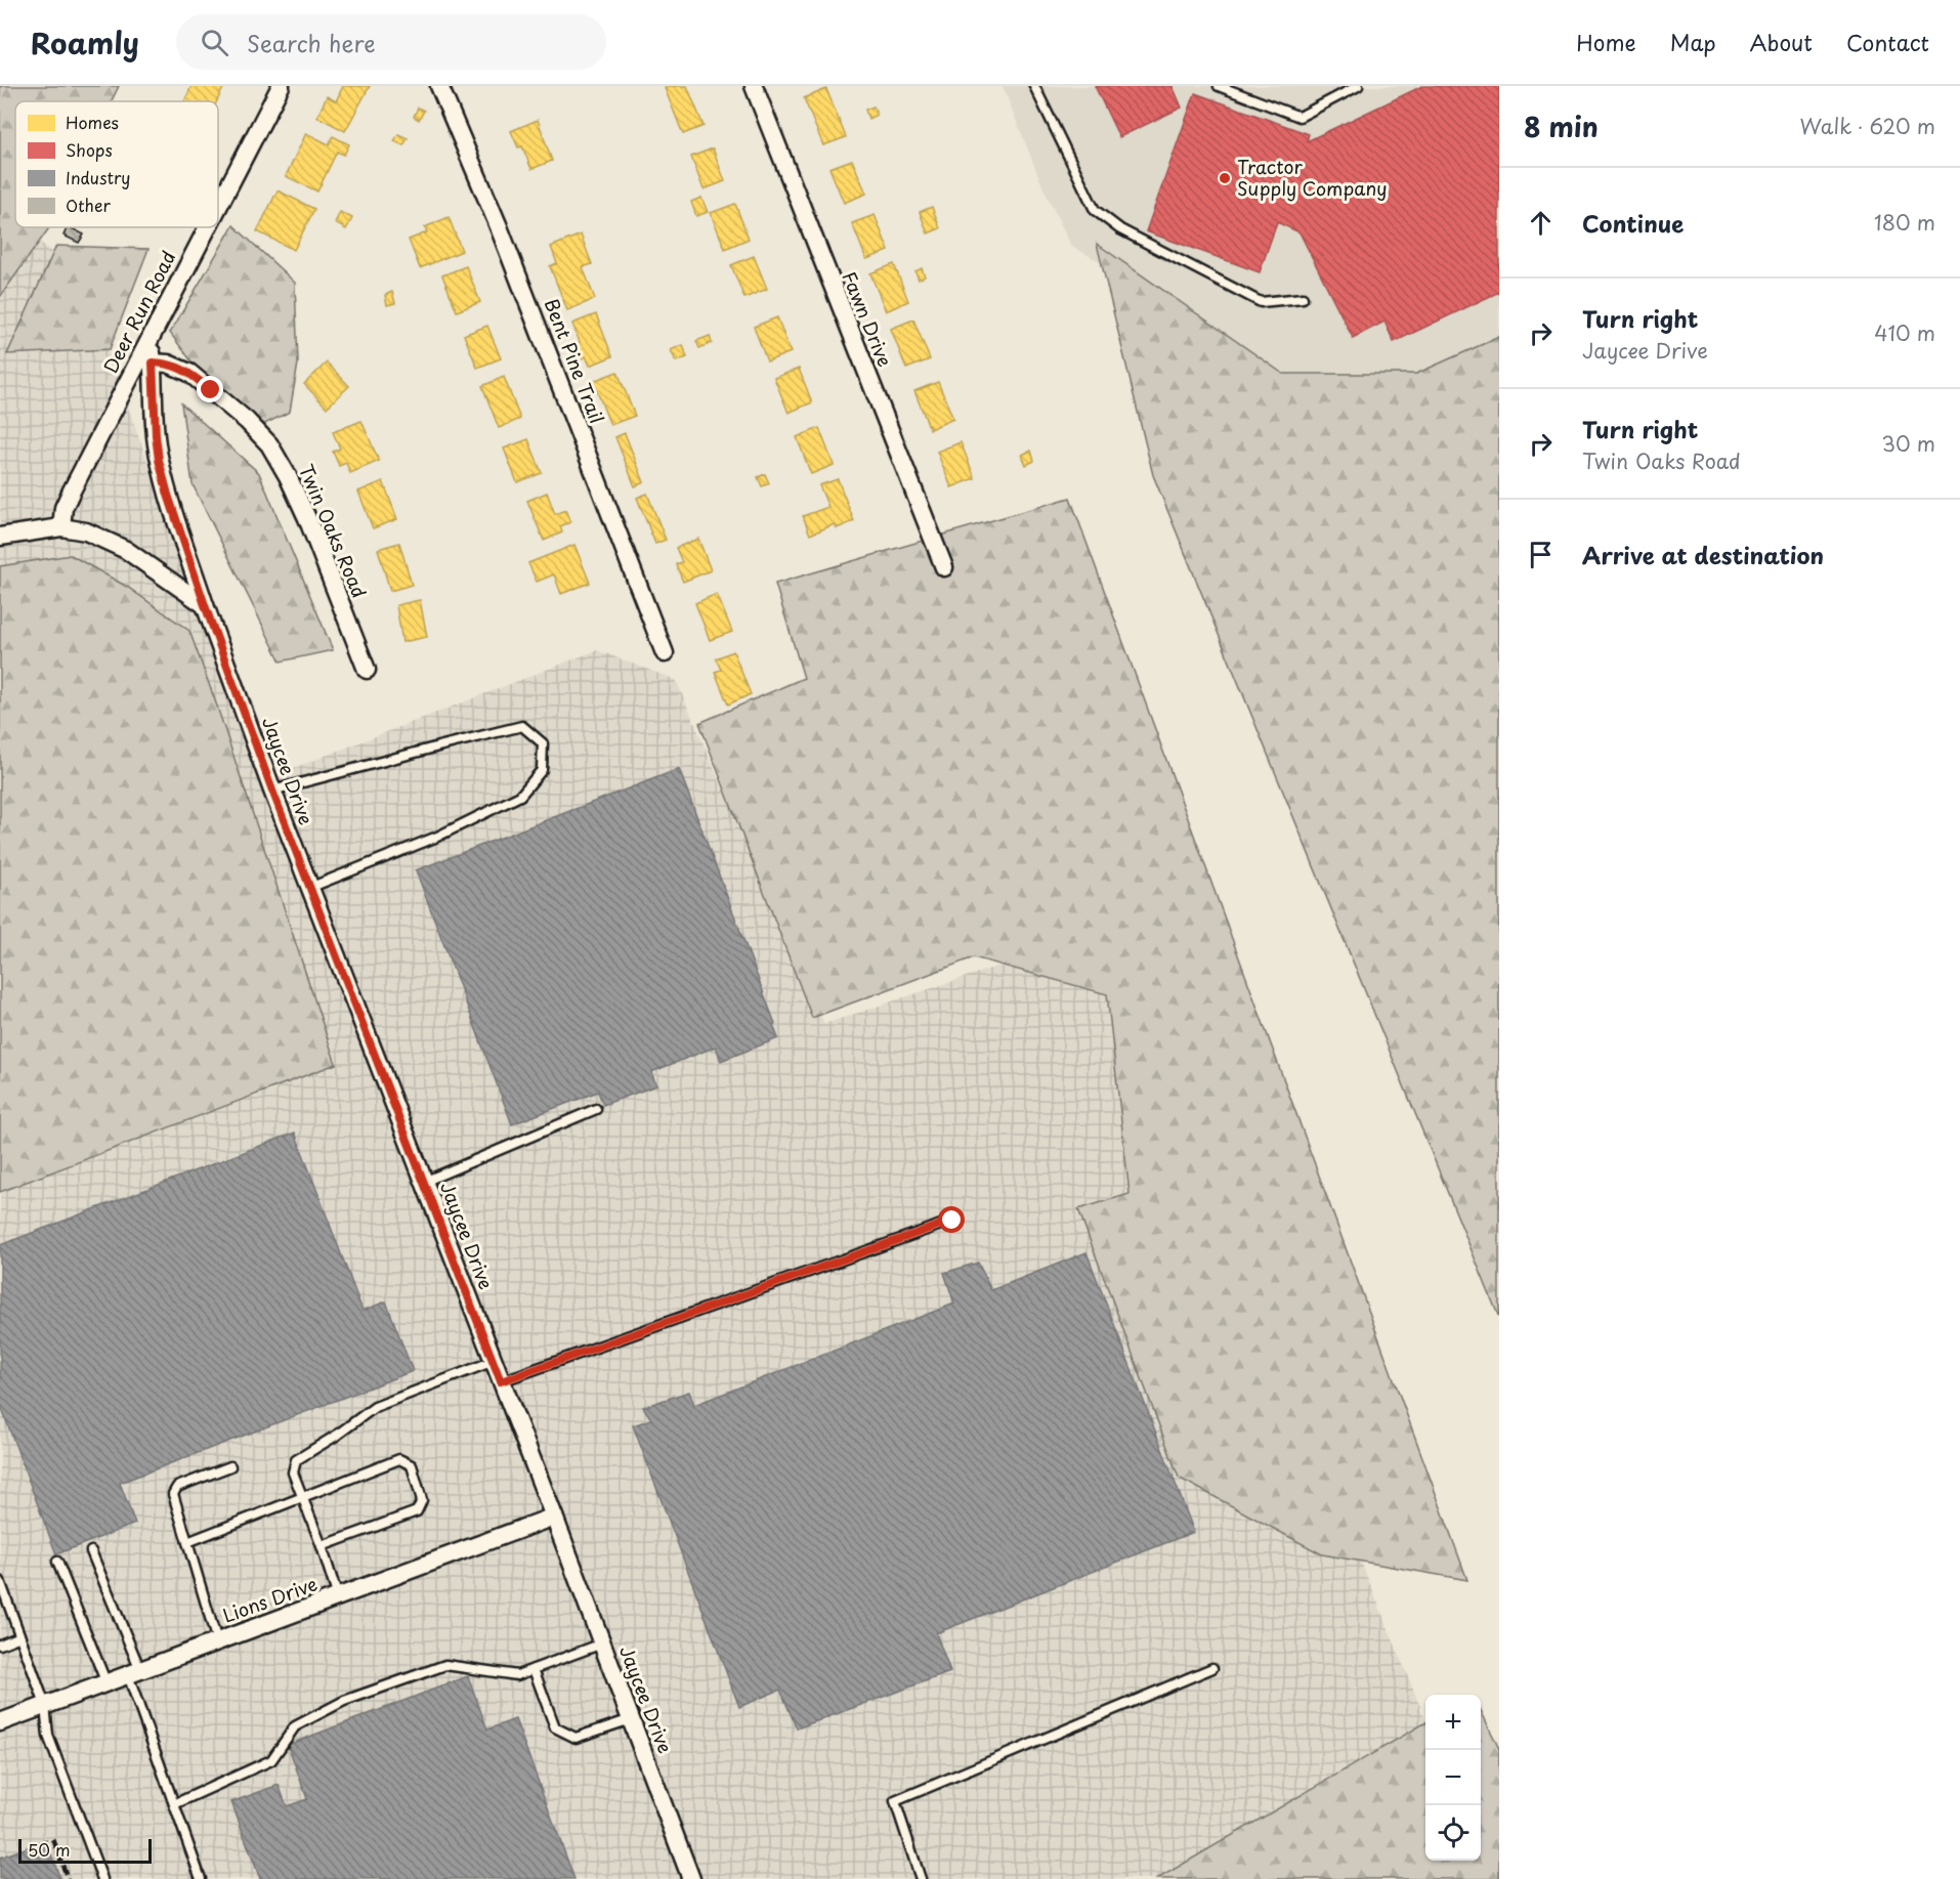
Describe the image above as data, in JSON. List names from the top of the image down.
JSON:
{
  "streets": {
    "street": [
      "Deer Run Road",
      "Fawn Drive",
      "Bent Pine Trail",
      "Twin Oaks Road",
      "Jaycee Drive",
      "Lions Drive"
    ]
  },
  "crossings": [
    ["Deer Run Road", "Jaycee Drive"],
    ["Twin Oaks Road", "Jaycee Drive"],
    ["Jaycee Drive", "Lions Drive"]
  ],
  "places": ["Tractor Supply Company"],
  "legend": [
    "Homes",
    "Shops",
    "Industry",
    "Other"
  ],
  "scale_bar": "50 m",
  "page": {
    "header": "Roamly",
    "search": "Search here",
    "nav": [
      "Home",
      "Map",
      "About",
      "Contact"
    ],
    "heading": ["8 min", "Walk · 620 m"],
    "list": [
      ["Continue", "180 m"],
      ["Turn right", "Jaycee Drive", "410 m"],
      ["Turn right", "Twin Oaks Road", "30 m"],
      "Arrive at destination"
    ],
    "map_buttons": ["+", "−"],
    "scale": "50 m"
  }
}
